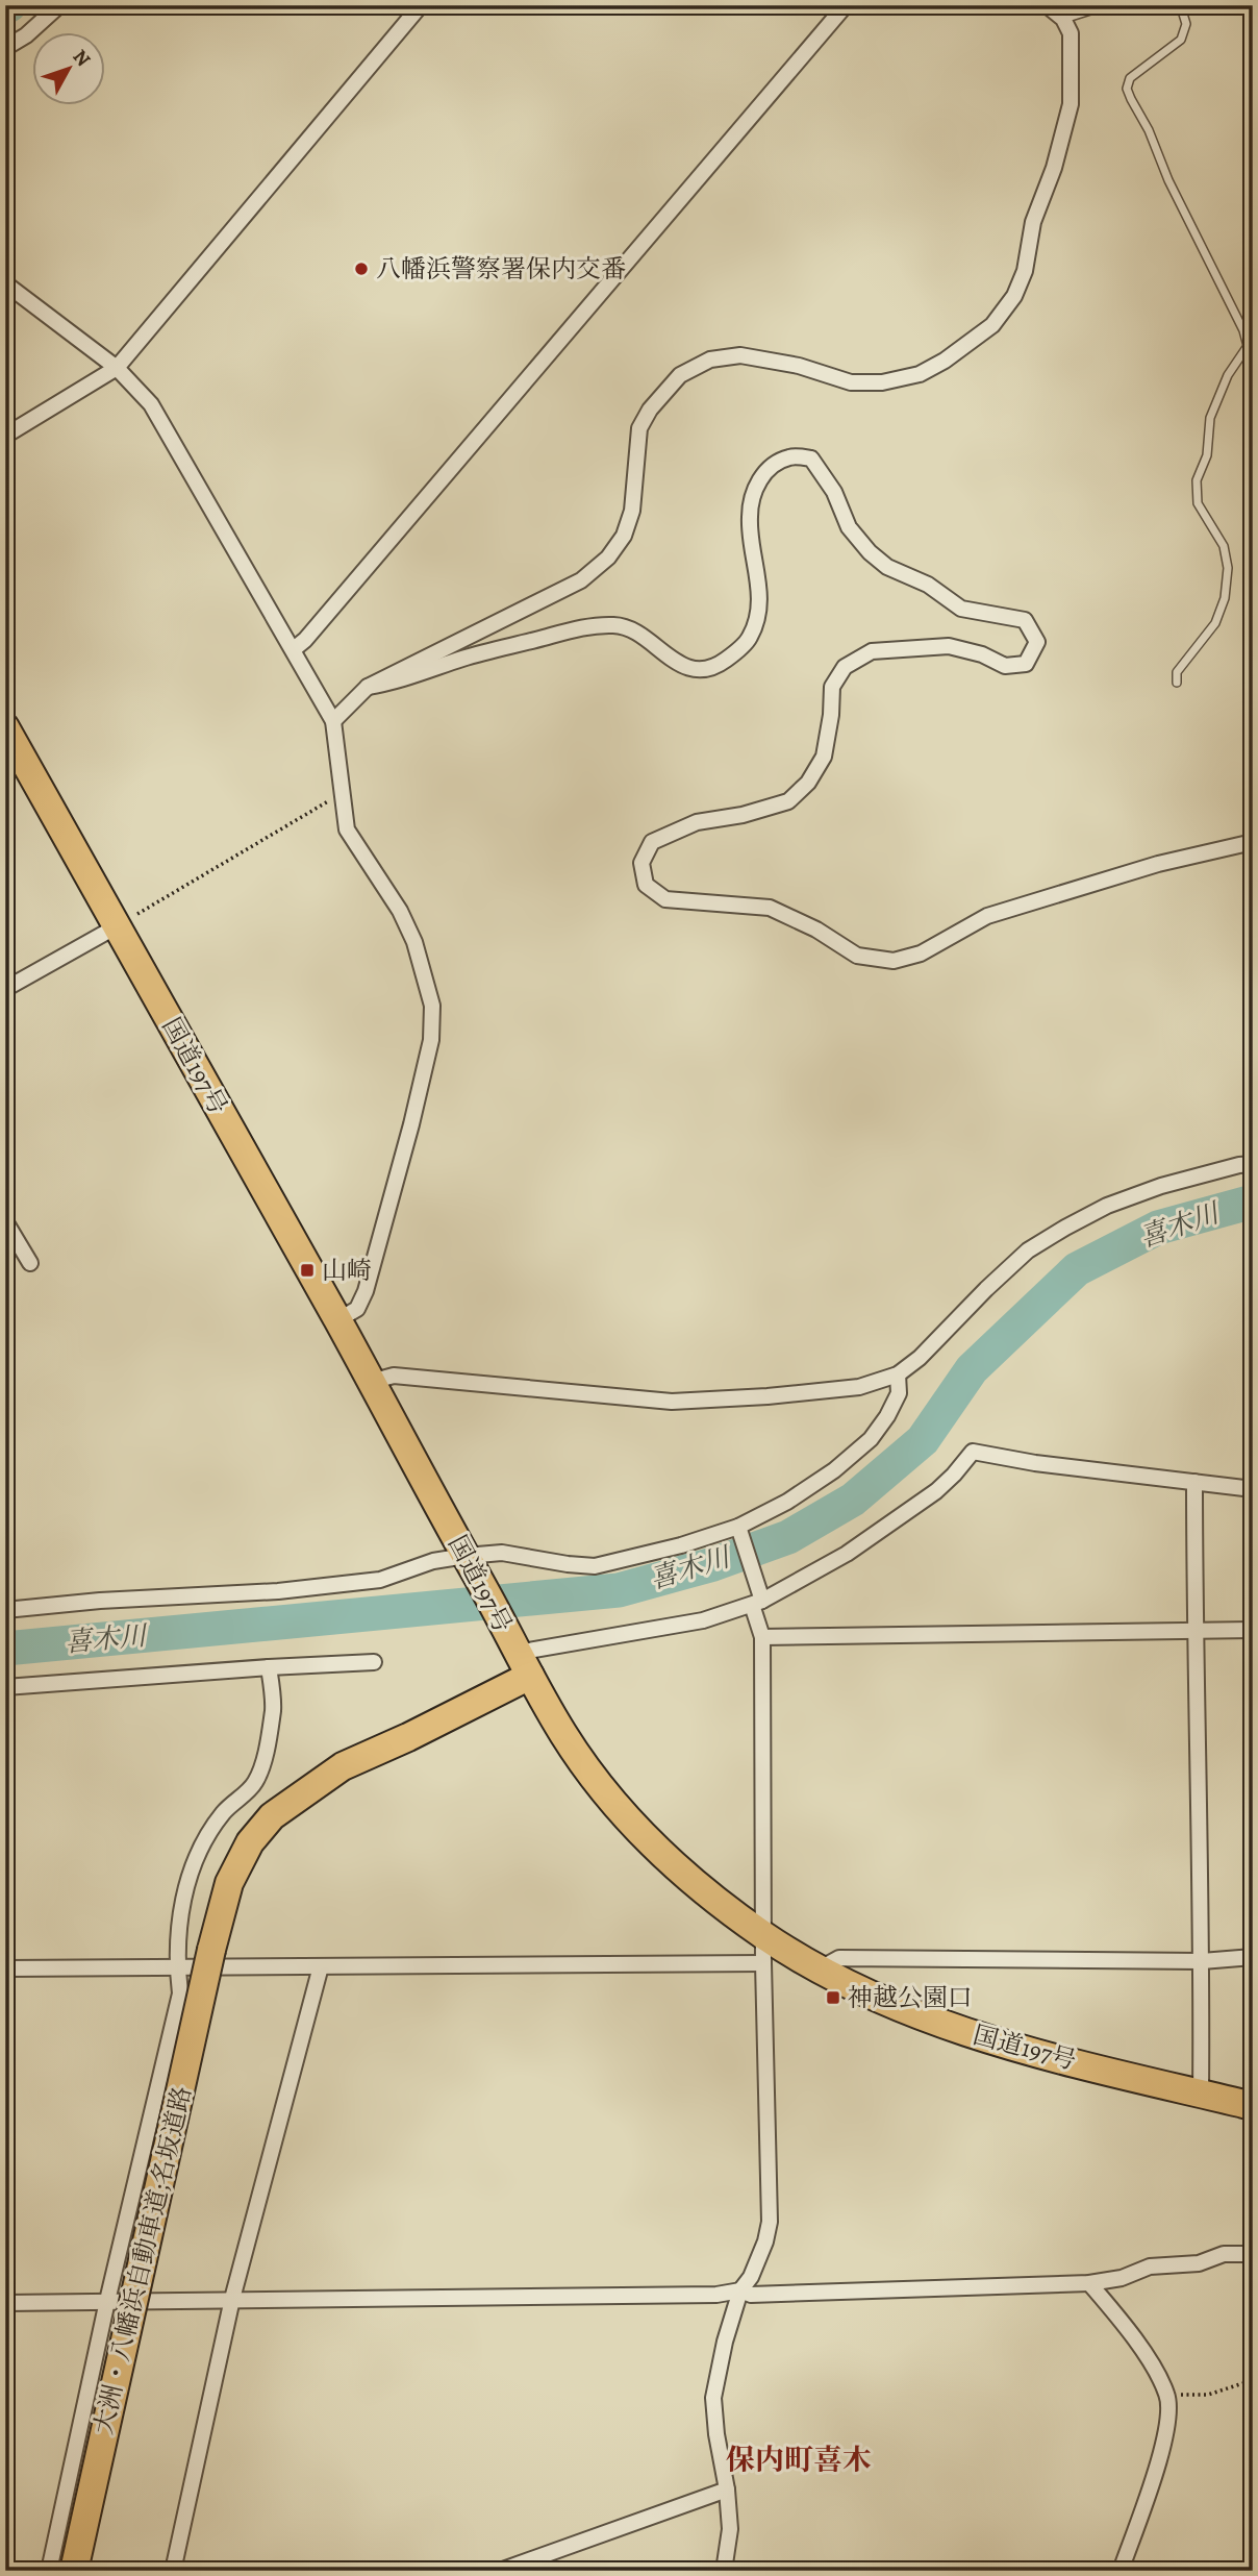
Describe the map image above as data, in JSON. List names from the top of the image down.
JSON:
{
  "streets": {
    "highway": ["国道197号", "大洲・八幡浜自動車道;名坂道路"]
  },
  "crossings": [
    ["国道197号", "大洲・八幡浜自動車道;名坂道路"]
  ],
  "districts": ["保内町喜木"],
  "water": ["喜木川"],
  "places": {
    "other": ["八幡浜警察署保内交番"],
    "transit": ["山崎", "神越公園口"]
  },
  "north": "top right"
}
